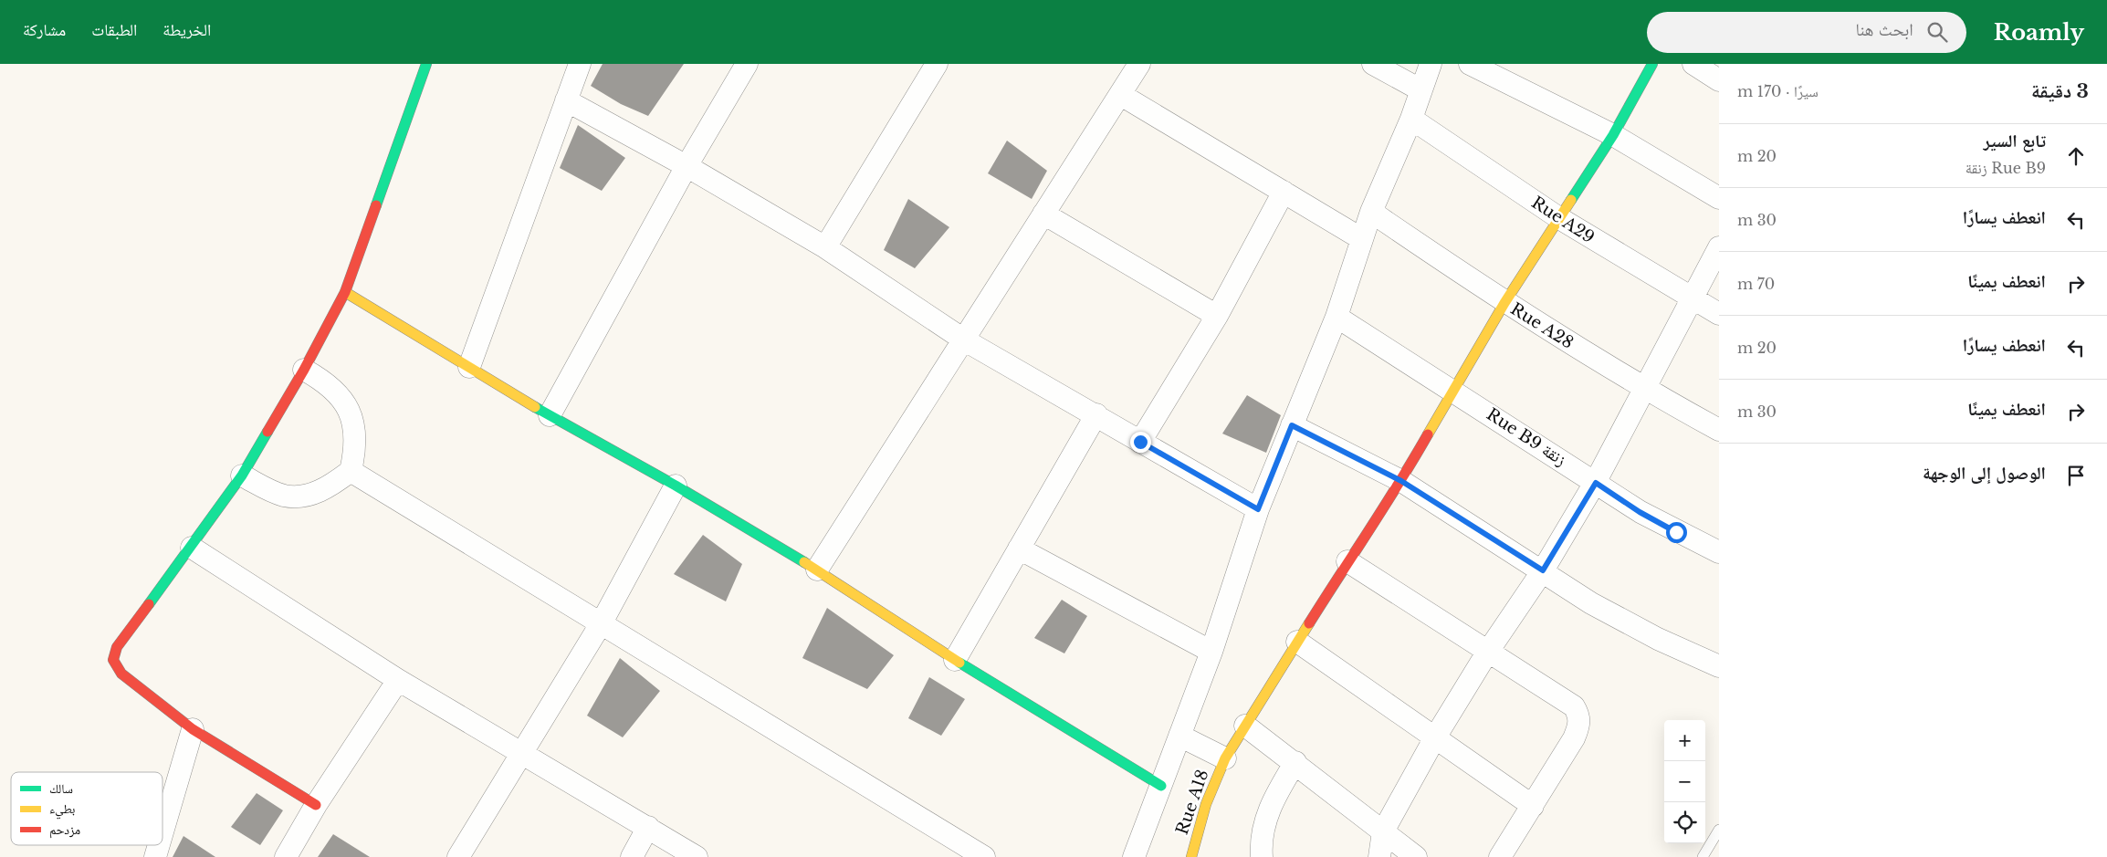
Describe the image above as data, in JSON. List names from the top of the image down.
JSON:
{
  "streets": {
    "street": [
      "Rue A29",
      "Rue A28",
      "Rue B9 زنقة",
      "Rue A18"
    ]
  },
  "crossings": [
    ["Rue A29", "Rue A18"],
    ["Rue A28", "Rue A18"],
    ["Rue B9 زنقة", "Rue A18"]
  ],
  "legend": ["سالك", "بطيء", "مزدحم"],
  "page": {
    "header": "Roamly",
    "search": "ابحث هنا",
    "nav": ["الخريطة", "الطبقات", "مشاركة"],
    "heading": ["3 دقيقة", "سيرًا · 170 m"],
    "list": [
      ["تابع السير", "Rue B9 زنقة", "20 m"],
      ["انعطف يسارًا", "30 m"],
      ["انعطف يمينًا", "70 m"],
      ["انعطف يسارًا", "20 m"],
      ["انعطف يمينًا", "30 m"],
      "الوصول إلى الوجهة"
    ],
    "map_buttons": ["+", "−"]
  }
}
